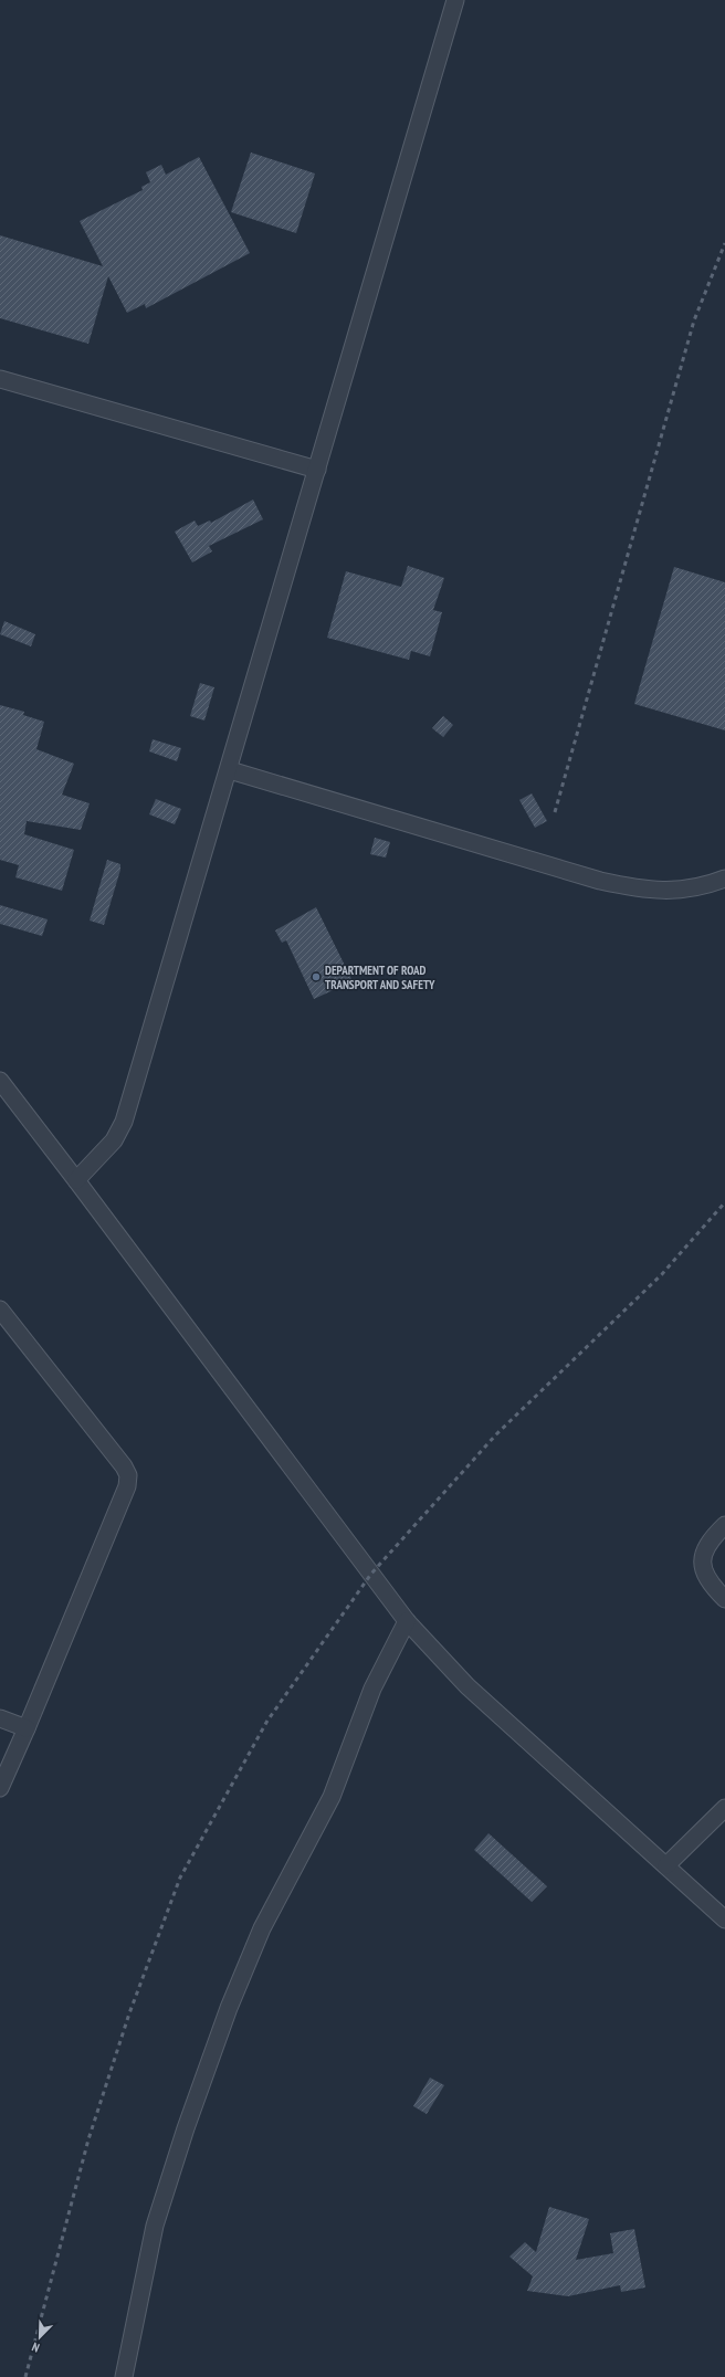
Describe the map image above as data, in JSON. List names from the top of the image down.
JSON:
{
  "places": ["DEPARTMENT OF ROAD TRANSPORT AND SAFETY"],
  "north": "bottom left"
}
